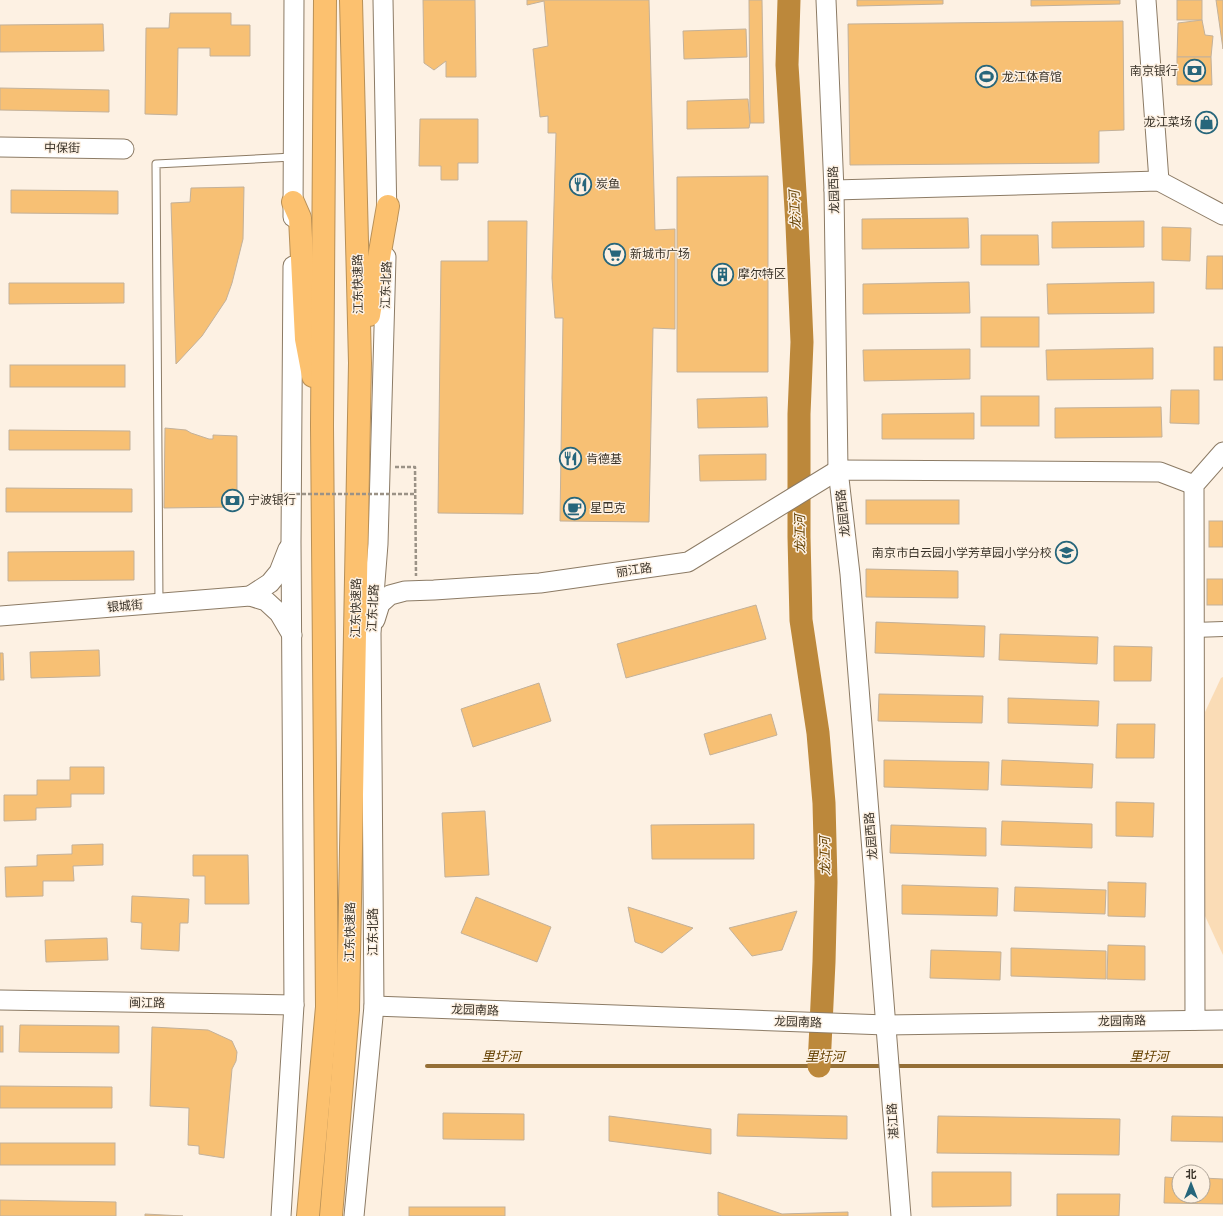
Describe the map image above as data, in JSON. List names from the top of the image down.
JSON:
{
  "streets": {
    "highway": ["江东快速路"],
    "street": [
      "中保街",
      "龙园西路",
      "江东北路",
      "丽江路",
      "银城街",
      "闽江路",
      "龙园南路",
      "湛江路"
    ]
  },
  "crossings": [
    ["龙园西路", "丽江路"],
    ["龙园西路", "龙园南路"],
    ["龙园西路", "湛江路"],
    ["江东北路", "丽江路"],
    ["江东北路", "龙园南路"],
    ["龙园南路", "湛江路"]
  ],
  "water": ["龙江河", "里圩河"],
  "places": {
    "bank": ["南京银行", "宁波银行"],
    "sports": ["龙江体育馆"],
    "shop": ["龙江菜场"],
    "restaurant": ["炭鱼", "肯德基"],
    "supermarket": ["新城市广场"],
    "building": ["摩尔特区"],
    "cafe": ["星巴克"],
    "school or university": ["南京市白云园小学芳草园小学分校"]
  },
  "north": "top"
}
